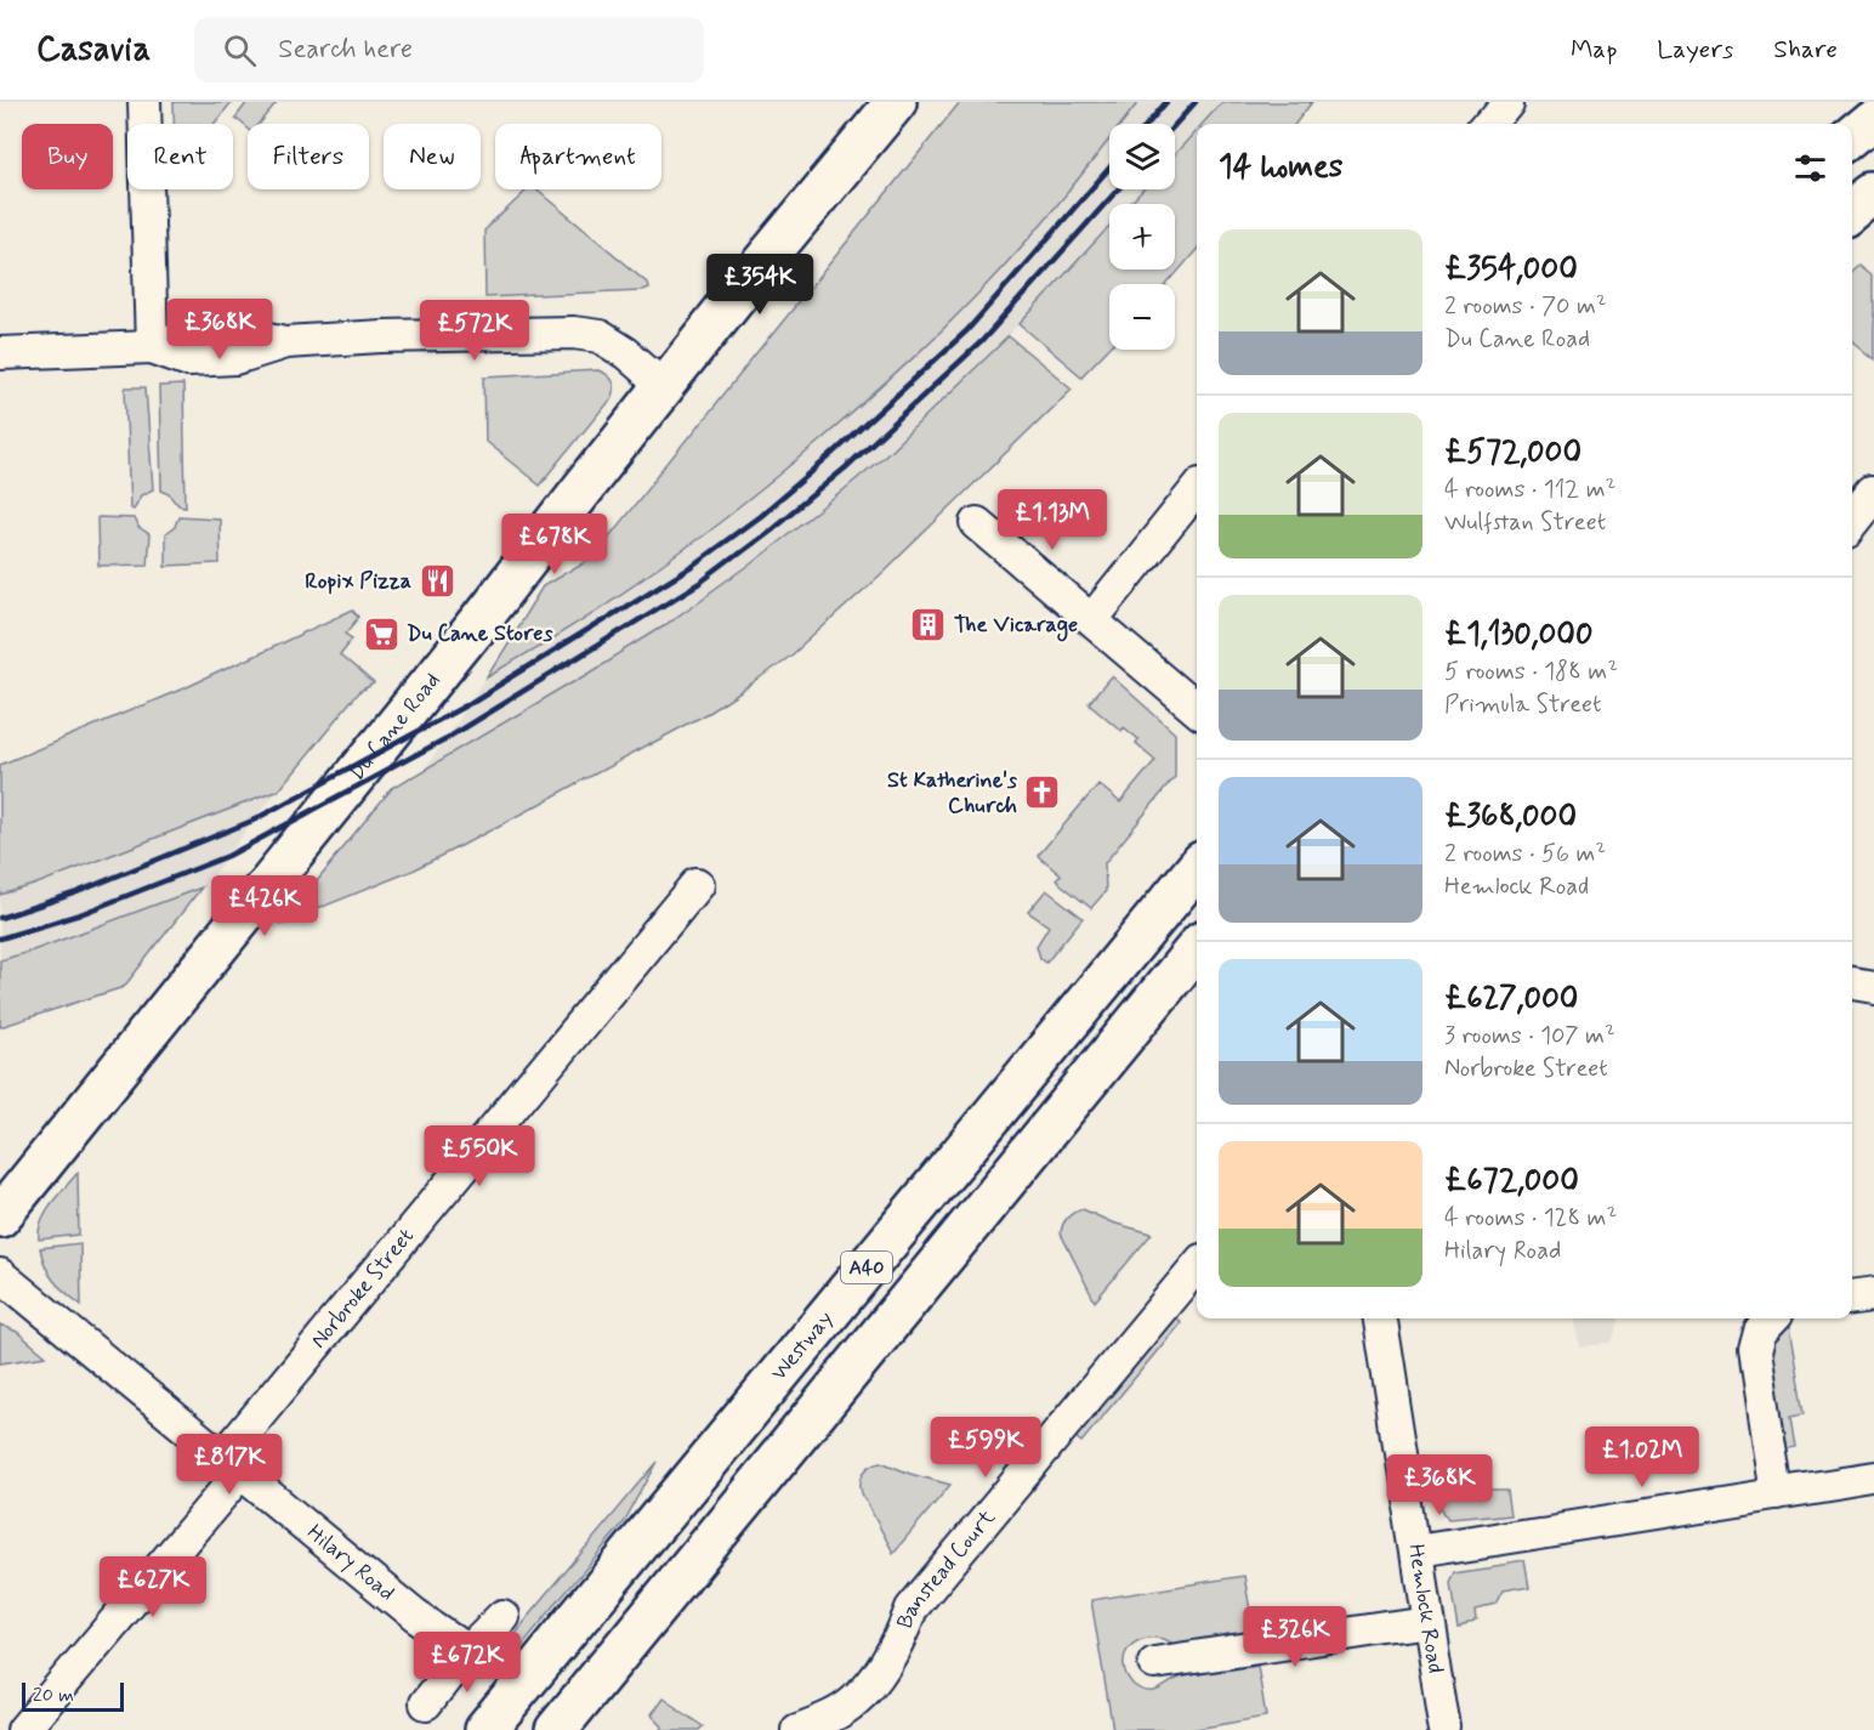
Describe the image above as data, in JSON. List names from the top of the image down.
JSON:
{
  "streets": {
    "main road": ["Du Cane Road", "A40", "Westway"],
    "street": [
      "Norbroke Street",
      "Hilary Road",
      "Banstead Court",
      "Hemlock Road"
    ]
  },
  "crossings": [
    ["Norbroke Street", "Hilary Road"]
  ],
  "places": {
    "restaurant": ["Ropix Pizza"],
    "building": ["The Vicarage"],
    "supermarket": ["Du Cane Stores"],
    "church": ["St Katherine's Church"]
  },
  "scale_bar": "20 m",
  "page": {
    "header": "Casavia",
    "search": "Search here",
    "nav": ["Map", "Layers", "Share"],
    "map_buttons": ["+", "−"],
    "chip": [
      "Buy",
      "Rent",
      "Filters",
      "New",
      "Apartment"
    ],
    "heading": "14 homes",
    "list": [
      {
        "name": "£354,000",
        "note": "2 rooms · 70 m² · Du Cane Road"
      },
      {
        "name": "£572,000",
        "note": "4 rooms · 112 m² · Wulfstan Street"
      },
      {
        "name": "£1,130,000",
        "note": "5 rooms · 188 m² · Primula Street"
      },
      {
        "name": "£368,000",
        "note": "2 rooms · 56 m² · Hemlock Road"
      },
      {
        "name": "£627,000",
        "note": "3 rooms · 107 m² · Norbroke Street"
      },
      {
        "name": "£672,000",
        "note": "4 rooms · 128 m² · Hilary Road"
      }
    ],
    "price": [
      "£354K",
      "£368K",
      "£572K",
      "£1.13M",
      "£678K",
      "£426K",
      "£550K",
      "£599K",
      "£1.02M",
      "£817K",
      "£368K",
      "£627K",
      "£326K",
      "£672K"
    ],
    "scale": "20 m"
  }
}
